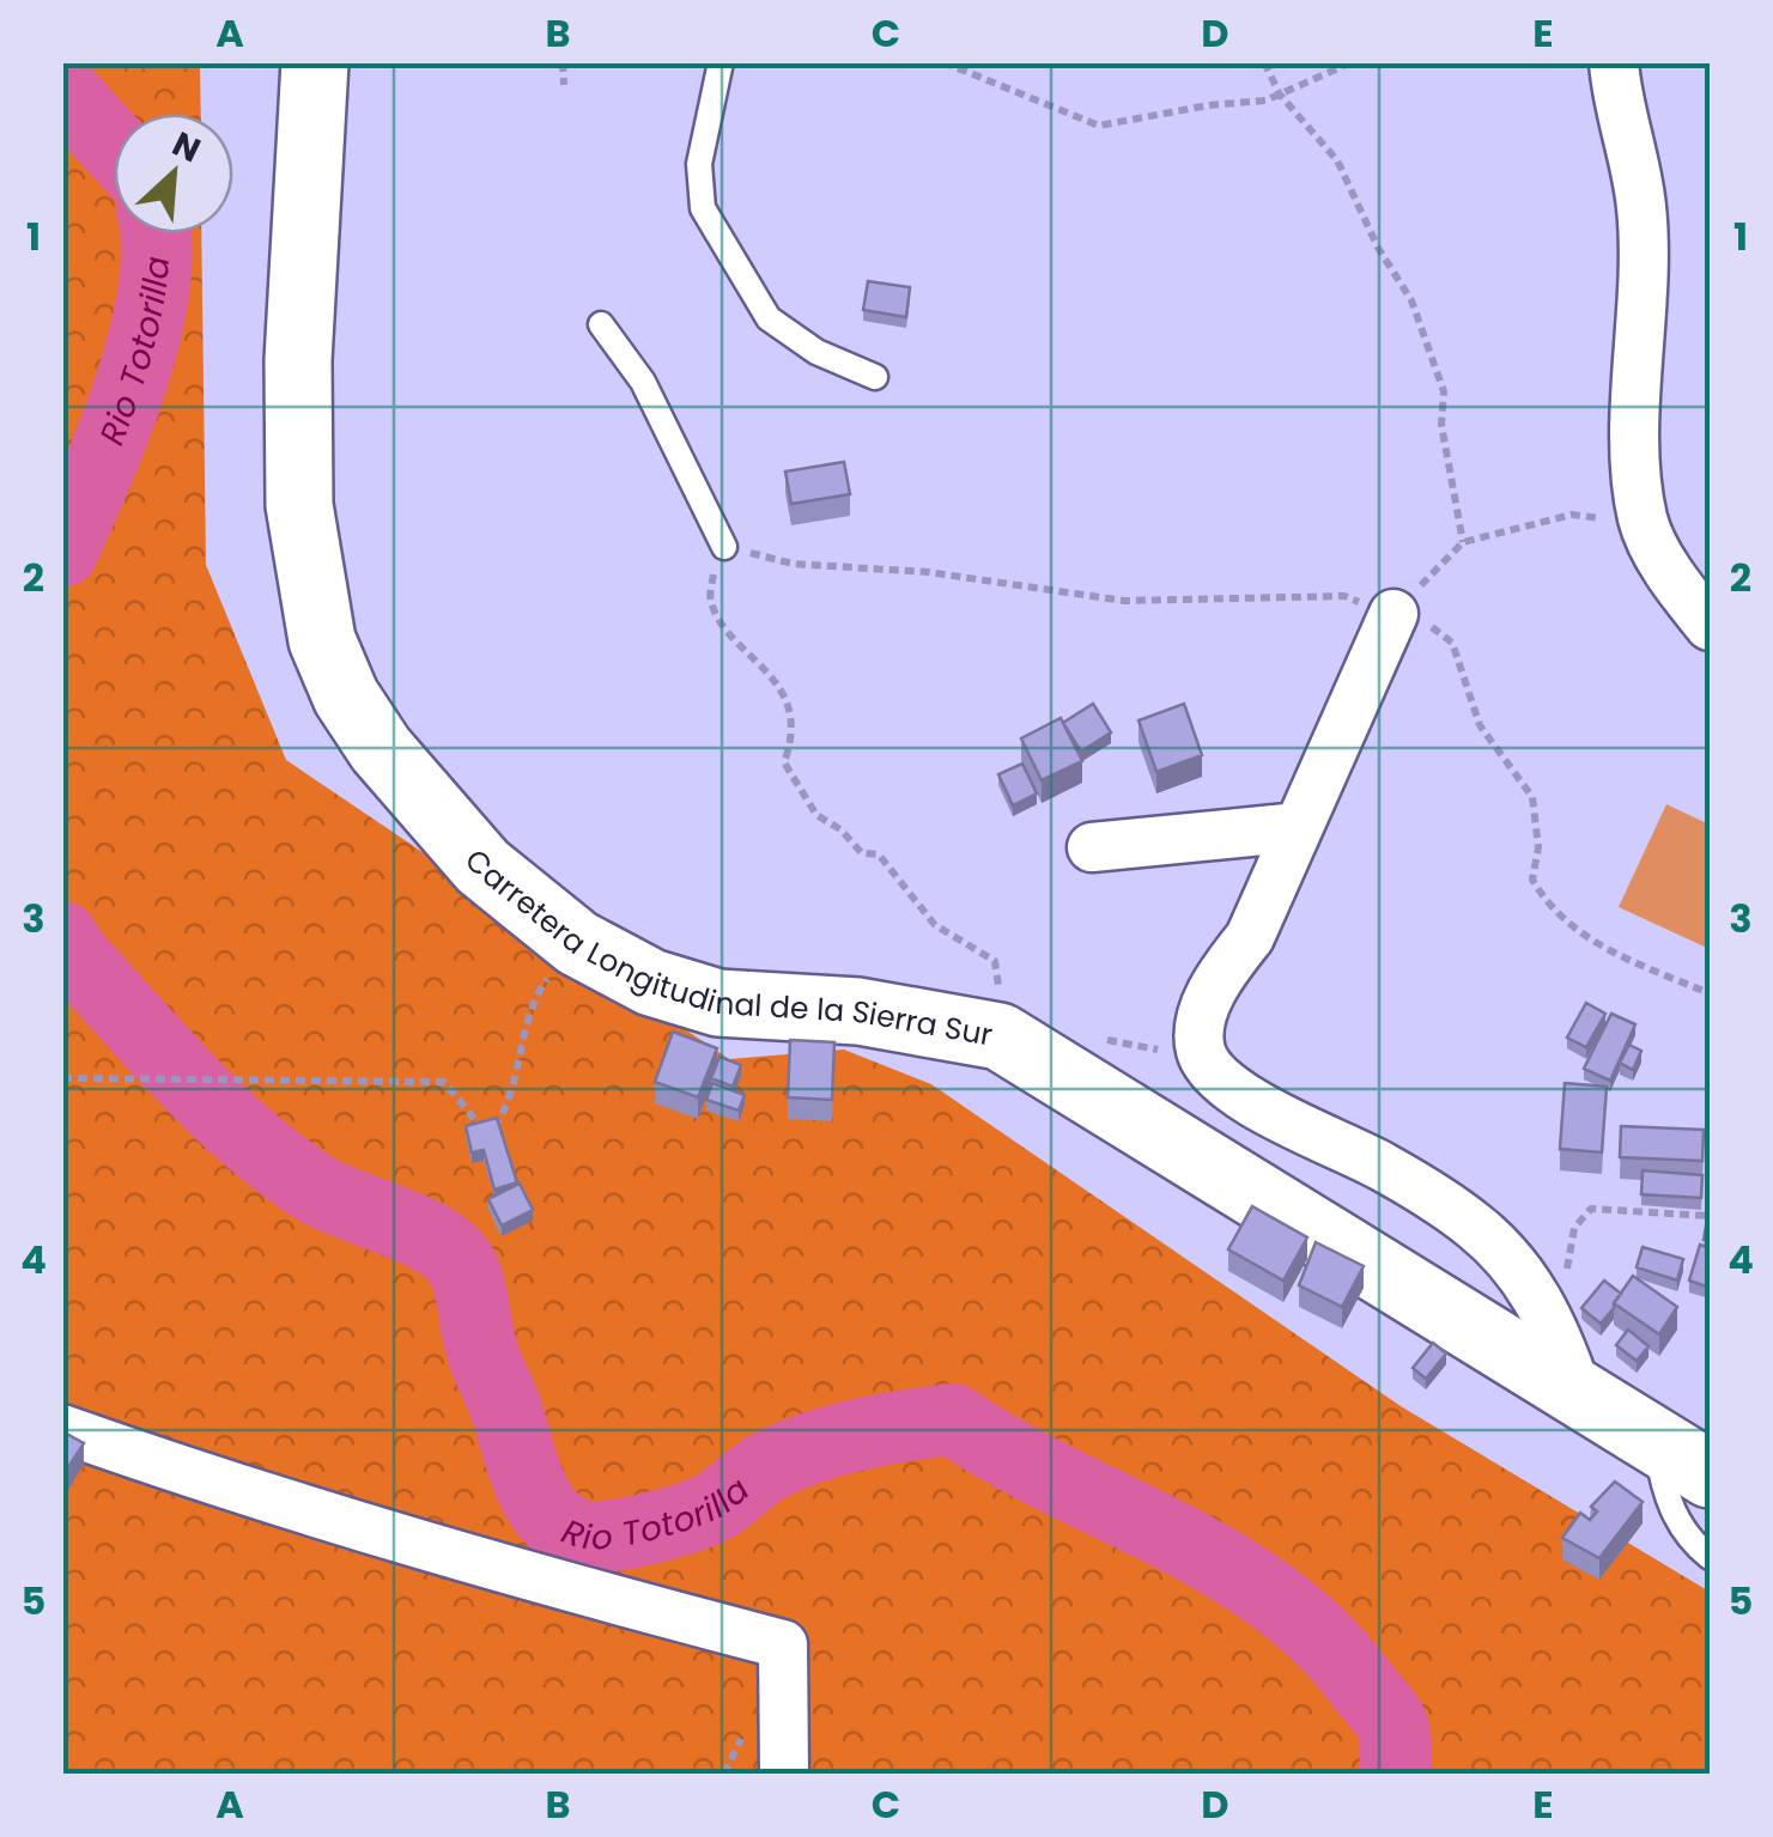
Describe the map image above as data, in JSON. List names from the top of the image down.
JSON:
{
  "streets": {
    "highway": ["Carretera Longitudinal de la Sierra Sur"]
  },
  "water": ["Rio Totorilla"],
  "north": "top right",
  "grid": {
    "columns": [
      "A",
      "B",
      "C",
      "D",
      "E"
    ],
    "rows": [
      "1",
      "2",
      "3",
      "4",
      "5"
    ]
  }
}
